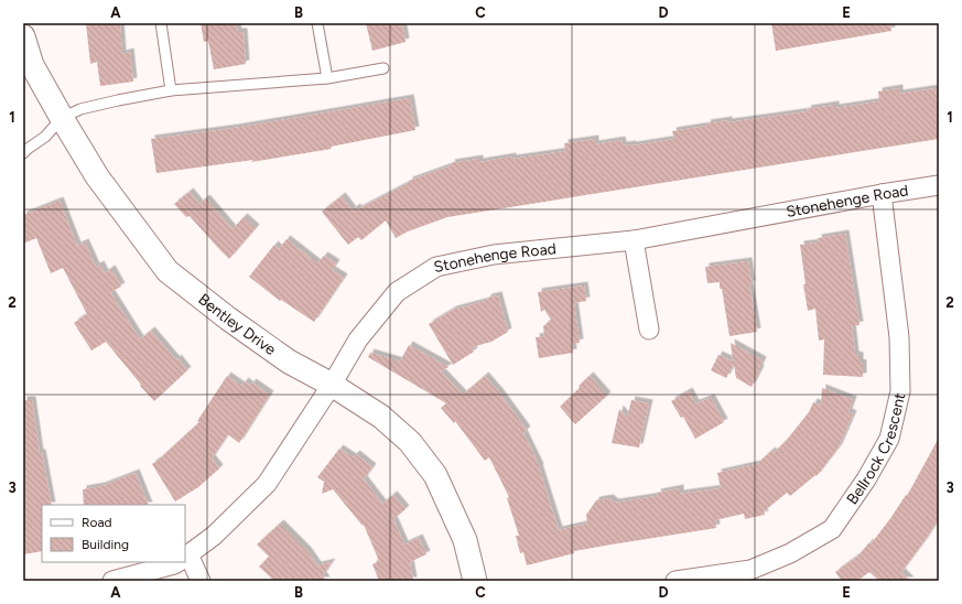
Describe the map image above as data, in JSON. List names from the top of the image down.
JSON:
{
  "streets": {
    "street": ["Stonehenge Road", "Bentley Drive", "Bellrock Crescent"]
  },
  "crossings": [
    ["Stonehenge Road", "Bentley Drive"],
    ["Stonehenge Road", "Bellrock Crescent"]
  ],
  "legend": ["Road", "Building"],
  "grid": {
    "columns": [
      "A",
      "B",
      "C",
      "D",
      "E"
    ],
    "rows": ["1", "2", "3"]
  }
}
